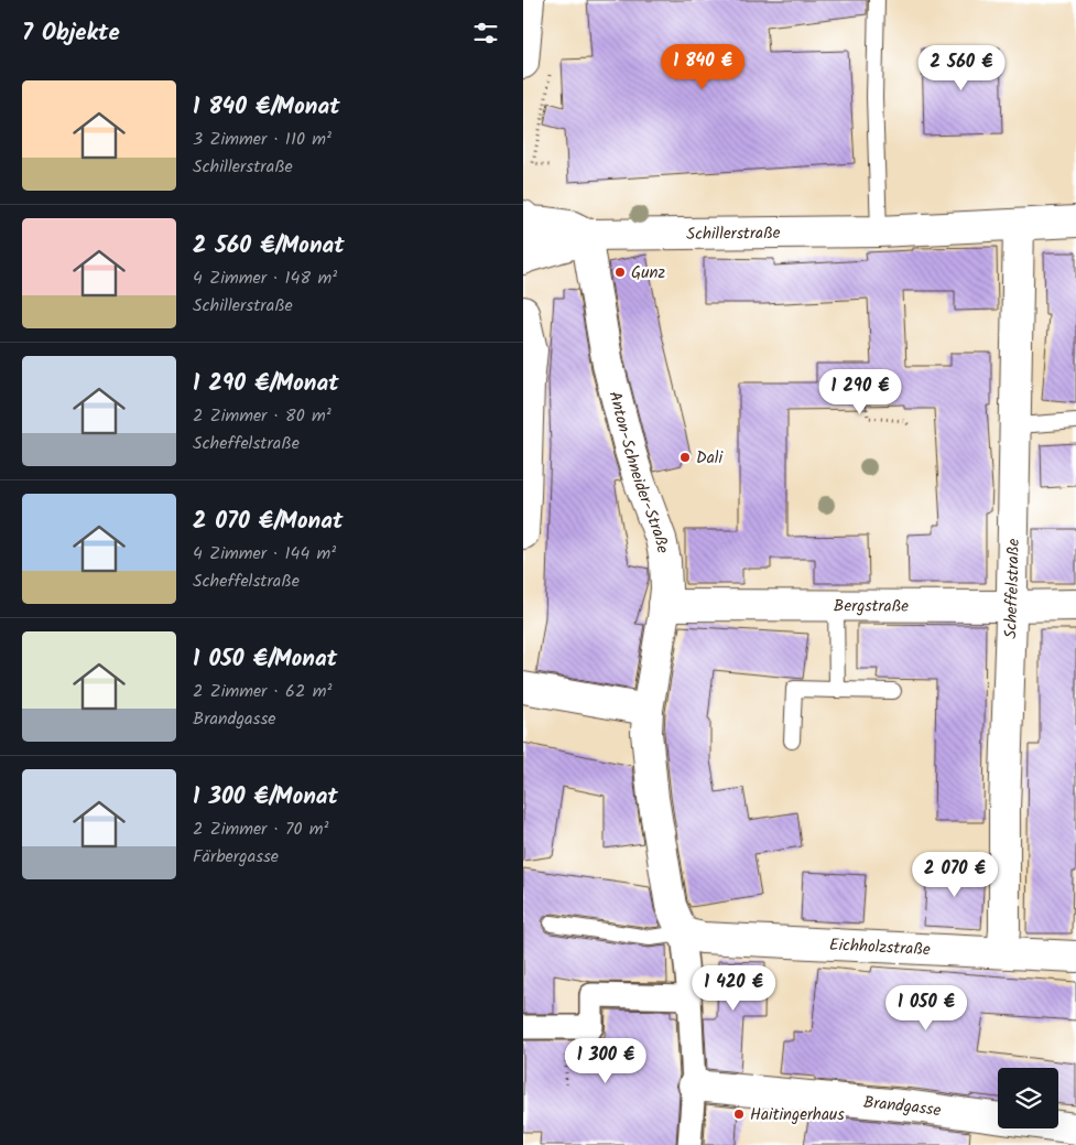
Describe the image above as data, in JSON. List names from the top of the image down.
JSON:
{
  "streets": {
    "street": [
      "Schillerstraße",
      "Anton-Schneider-Straße",
      "Scheffelstraße",
      "Bergstraße",
      "Eichholzstraße",
      "Brandgasse"
    ]
  },
  "crossings": [
    ["Schillerstraße", "Anton-Schneider-Straße"],
    ["Schillerstraße", "Scheffelstraße"],
    ["Anton-Schneider-Straße", "Bergstraße"],
    ["Anton-Schneider-Straße", "Eichholzstraße"],
    ["Anton-Schneider-Straße", "Brandgasse"],
    ["Scheffelstraße", "Bergstraße"],
    ["Scheffelstraße", "Eichholzstraße"]
  ],
  "places": ["Gunz", "Dali", "Haitingerhaus"],
  "page": {
    "heading": "7 Objekte",
    "price": [
      "1 840 €",
      "2 560 €",
      "1 290 €",
      "2 070 €",
      "1 420 €",
      "1 050 €",
      "1 300 €"
    ],
    "list": [
      {
        "name": "1 840 €/Monat",
        "note": "3 Zimmer · 110 m² · Schillerstraße"
      },
      {
        "name": "2 560 €/Monat",
        "note": "4 Zimmer · 148 m² · Schillerstraße"
      },
      {
        "name": "1 290 €/Monat",
        "note": "2 Zimmer · 80 m² · Scheffelstraße"
      },
      {
        "name": "2 070 €/Monat",
        "note": "4 Zimmer · 144 m² · Scheffelstraße"
      },
      {
        "name": "1 050 €/Monat",
        "note": "2 Zimmer · 62 m² · Brandgasse"
      },
      {
        "name": "1 300 €/Monat",
        "note": "2 Zimmer · 70 m² · Färbergasse"
      }
    ]
  }
}
